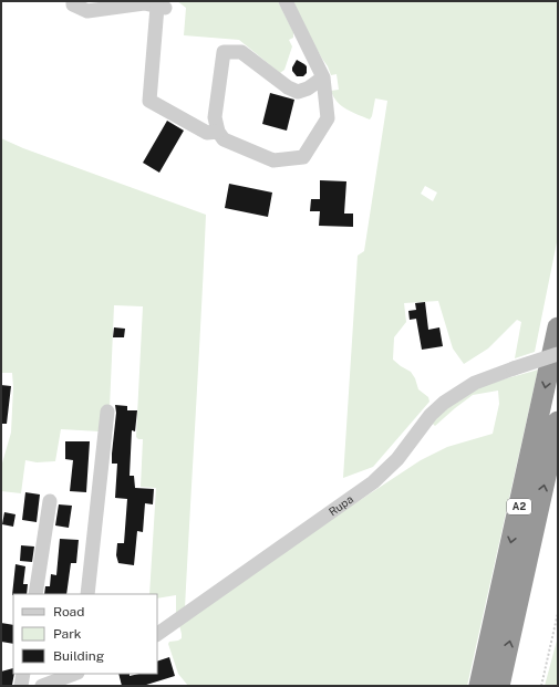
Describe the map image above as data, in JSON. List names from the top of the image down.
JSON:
{
  "streets": {
    "highway": ["A2"],
    "street": ["Rupa"]
  },
  "legend": ["Road", "Park", "Building"]
}
